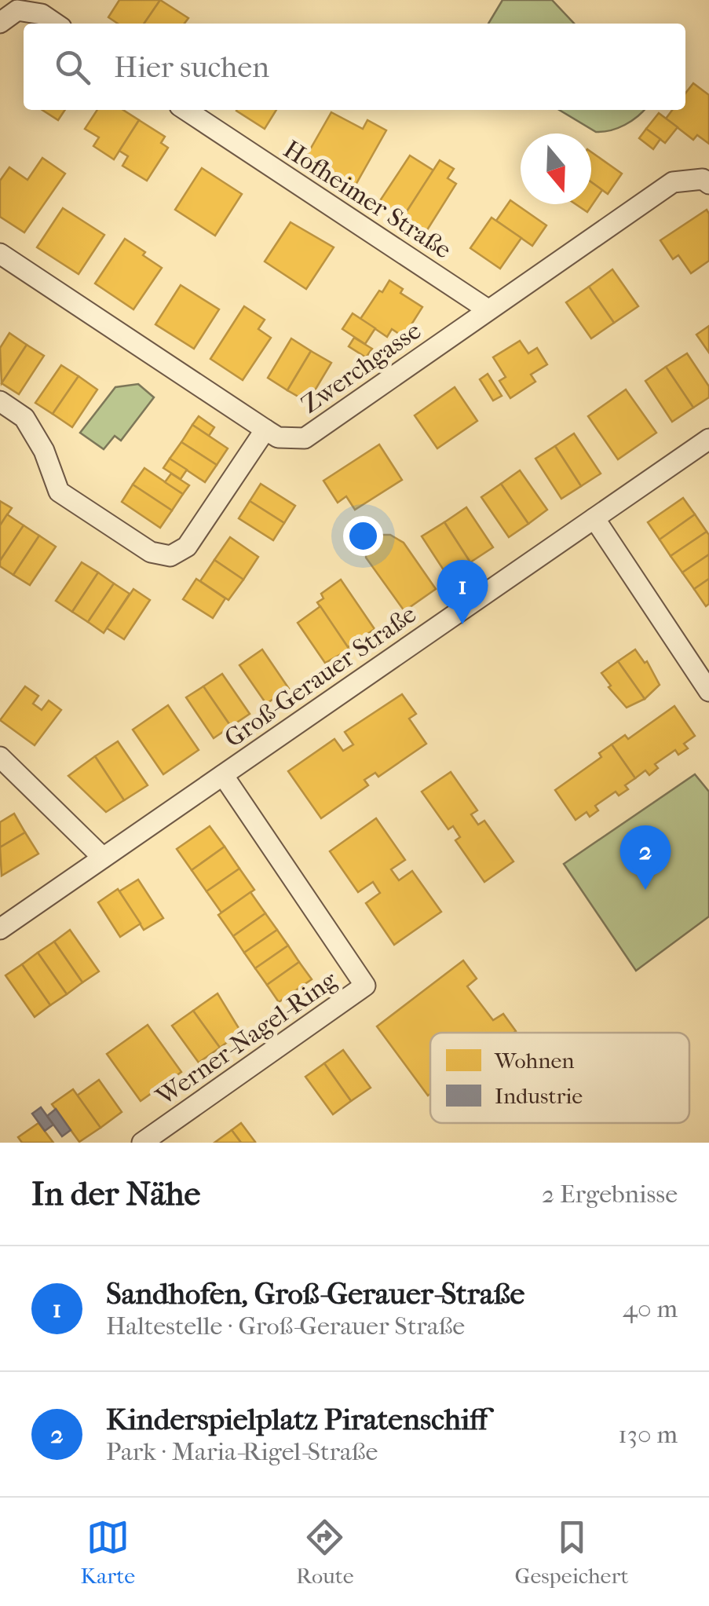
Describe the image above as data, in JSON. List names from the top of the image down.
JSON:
{
  "streets": {
    "street": [
      "Hofheimer Straße",
      "Zwerchgasse",
      "Groß-Gerauer Straße",
      "Werner-Nagel-Ring"
    ]
  },
  "crossings": [
    ["Hofheimer Straße", "Zwerchgasse"],
    ["Groß-Gerauer Straße", "Werner-Nagel-Ring"]
  ],
  "legend": ["Wohnen", "Industrie"],
  "north": "bottom",
  "page": {
    "search": "Hier suchen",
    "pins": ["1", "2"],
    "heading": ["In der Nähe", "2 Ergebnisse"],
    "list": [
      {
        "mark": "1",
        "name": "Sandhofen, Groß-Gerauer-Straße",
        "note": "Haltestelle · Groß-Gerauer Straße",
        "value": "40 m"
      },
      {
        "mark": "2",
        "name": "Kinderspielplatz Piratenschiff",
        "note": "Park · Maria-Rigel-Straße",
        "value": "130 m"
      }
    ],
    "nav": ["Karte", "Route", "Gespeichert"]
  }
}
